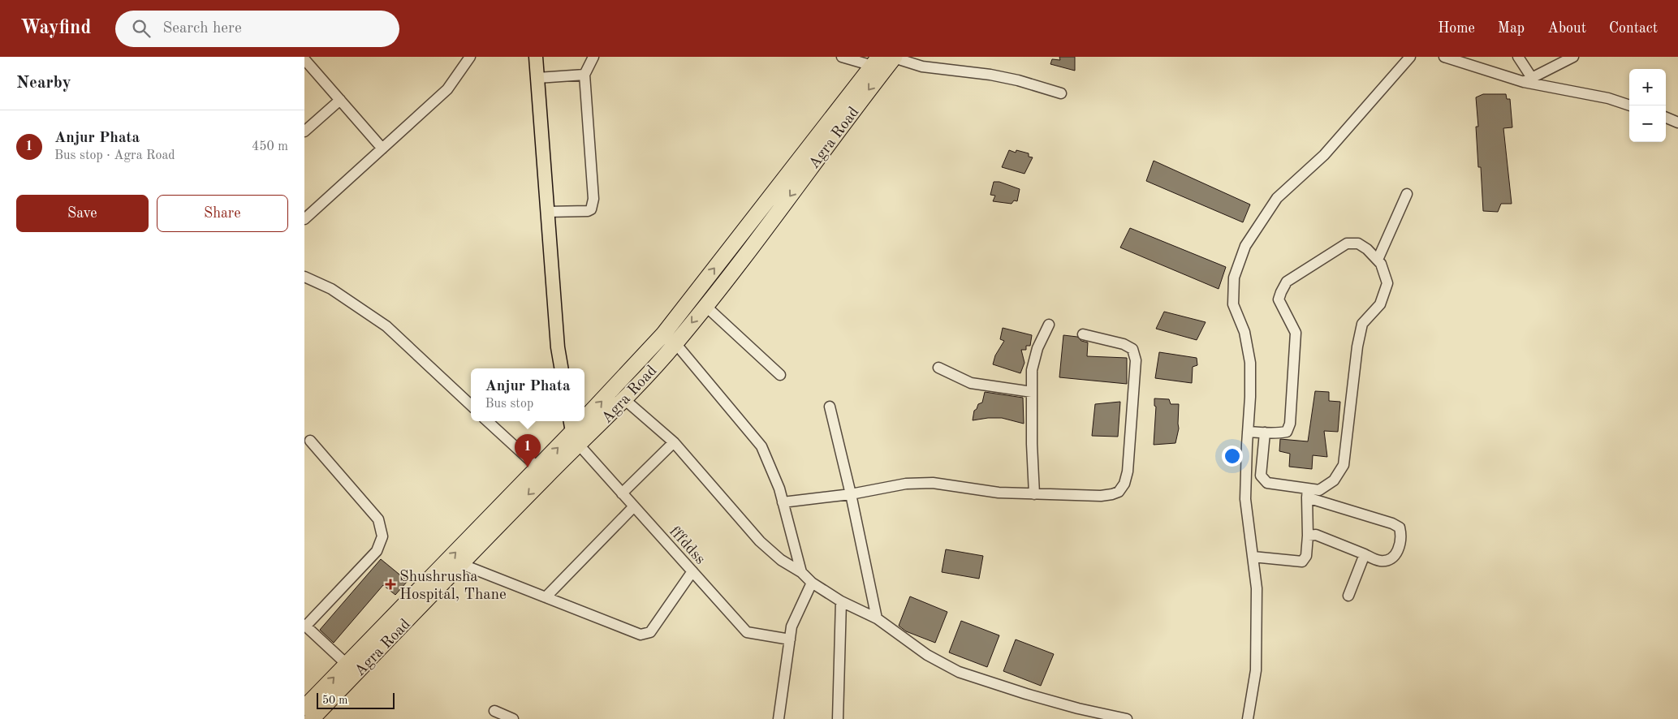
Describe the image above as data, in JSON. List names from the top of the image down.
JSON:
{
  "streets": {
    "highway": ["Agra Road"],
    "street": ["fffddss"]
  },
  "crossings": [
    ["Agra Road", "fffddss"]
  ],
  "places": {
    "health": ["Shushrusha Hospital, Thane"]
  },
  "scale_bar": "50 m",
  "page": {
    "header": "Wayfind",
    "search": "Search here",
    "nav": [
      "Home",
      "Map",
      "About",
      "Contact"
    ],
    "heading": "Nearby",
    "map_buttons": ["+", "−"],
    "list": [
      {
        "mark": "1",
        "name": "Anjur Phata",
        "note": "Bus stop · Agra Road",
        "value": "450 m"
      }
    ],
    "buttons": ["Save", "Share"],
    "popup": ["Anjur Phata", "Bus stop"],
    "pins": "1",
    "scale": "50 m"
  }
}
